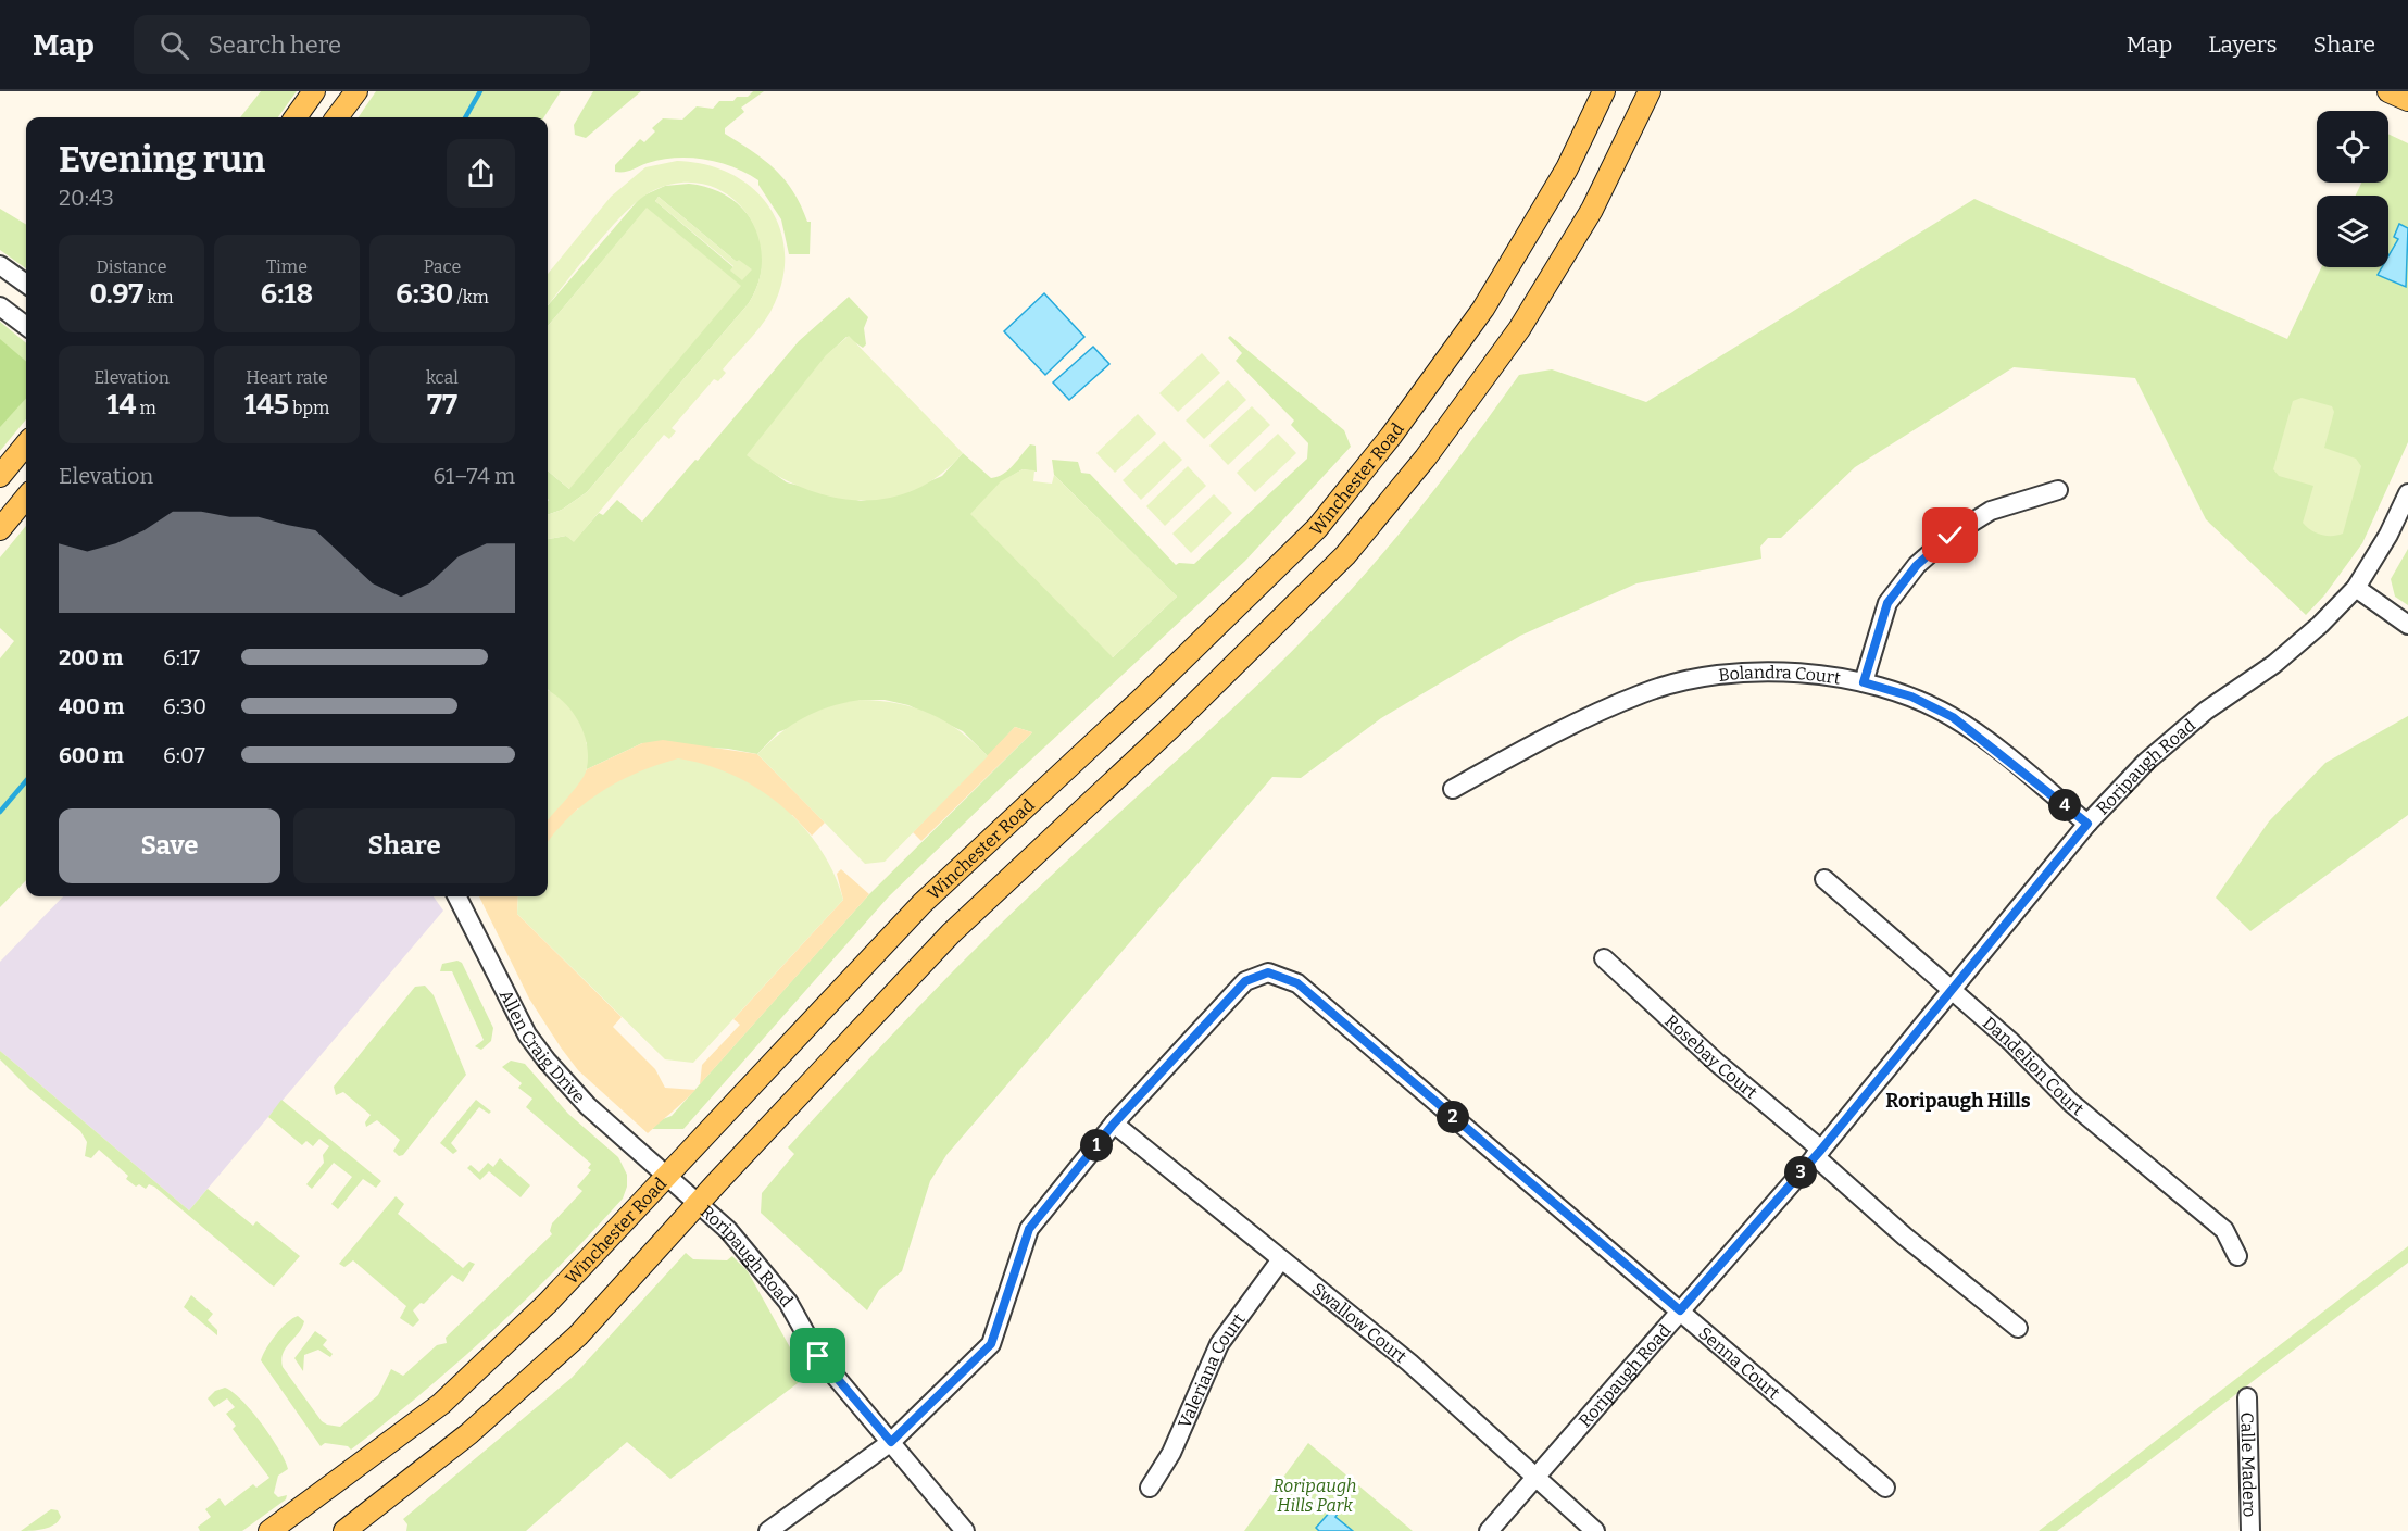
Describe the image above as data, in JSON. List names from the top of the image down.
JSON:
{
  "streets": {
    "main road": ["Winchester Road"],
    "street": [
      "Bolandra Court",
      "Roripaugh Road",
      "Allen Craig Drive",
      "Rosebay Court",
      "Dandelion Court",
      "Swallow Court",
      "Senna Court",
      "Valeriana Court",
      "Calle Madero"
    ]
  },
  "crossings": [
    ["Winchester Road", "Roripaugh Road"],
    ["Winchester Road", "Allen Craig Drive"],
    ["Bolandra Court", "Roripaugh Road"],
    ["Roripaugh Road", "Allen Craig Drive"],
    ["Roripaugh Road", "Rosebay Court"],
    ["Roripaugh Road", "Dandelion Court"],
    ["Roripaugh Road", "Swallow Court"],
    ["Roripaugh Road", "Senna Court"],
    ["Swallow Court", "Senna Court"],
    ["Swallow Court", "Valeriana Court"]
  ],
  "districts": ["Roripaugh Hills"],
  "parks": ["Roripaugh Hills Park"],
  "page": {
    "header": "Map",
    "search": "Search here",
    "nav": ["Map", "Layers", "Share"],
    "heading": ["Evening run", "20:43"],
    "stats": [
      ["Distance", "0.97 km"],
      ["Time", "6:18"],
      ["Pace", "6:30 /km"],
      ["Elevation", "14 m"],
      ["Heart rate", "145 bpm"],
      ["kcal", "77"]
    ],
    "chart": ["Elevation", "61–74 m"],
    "list": [
      {
        "name": "200 m",
        "note": "6:17"
      },
      {
        "name": "400 m",
        "note": "6:30"
      },
      {
        "name": "600 m",
        "note": "6:07"
      }
    ],
    "pins": [
      "4",
      "2",
      "1",
      "3"
    ],
    "buttons": ["Save", "Share"]
  }
}
